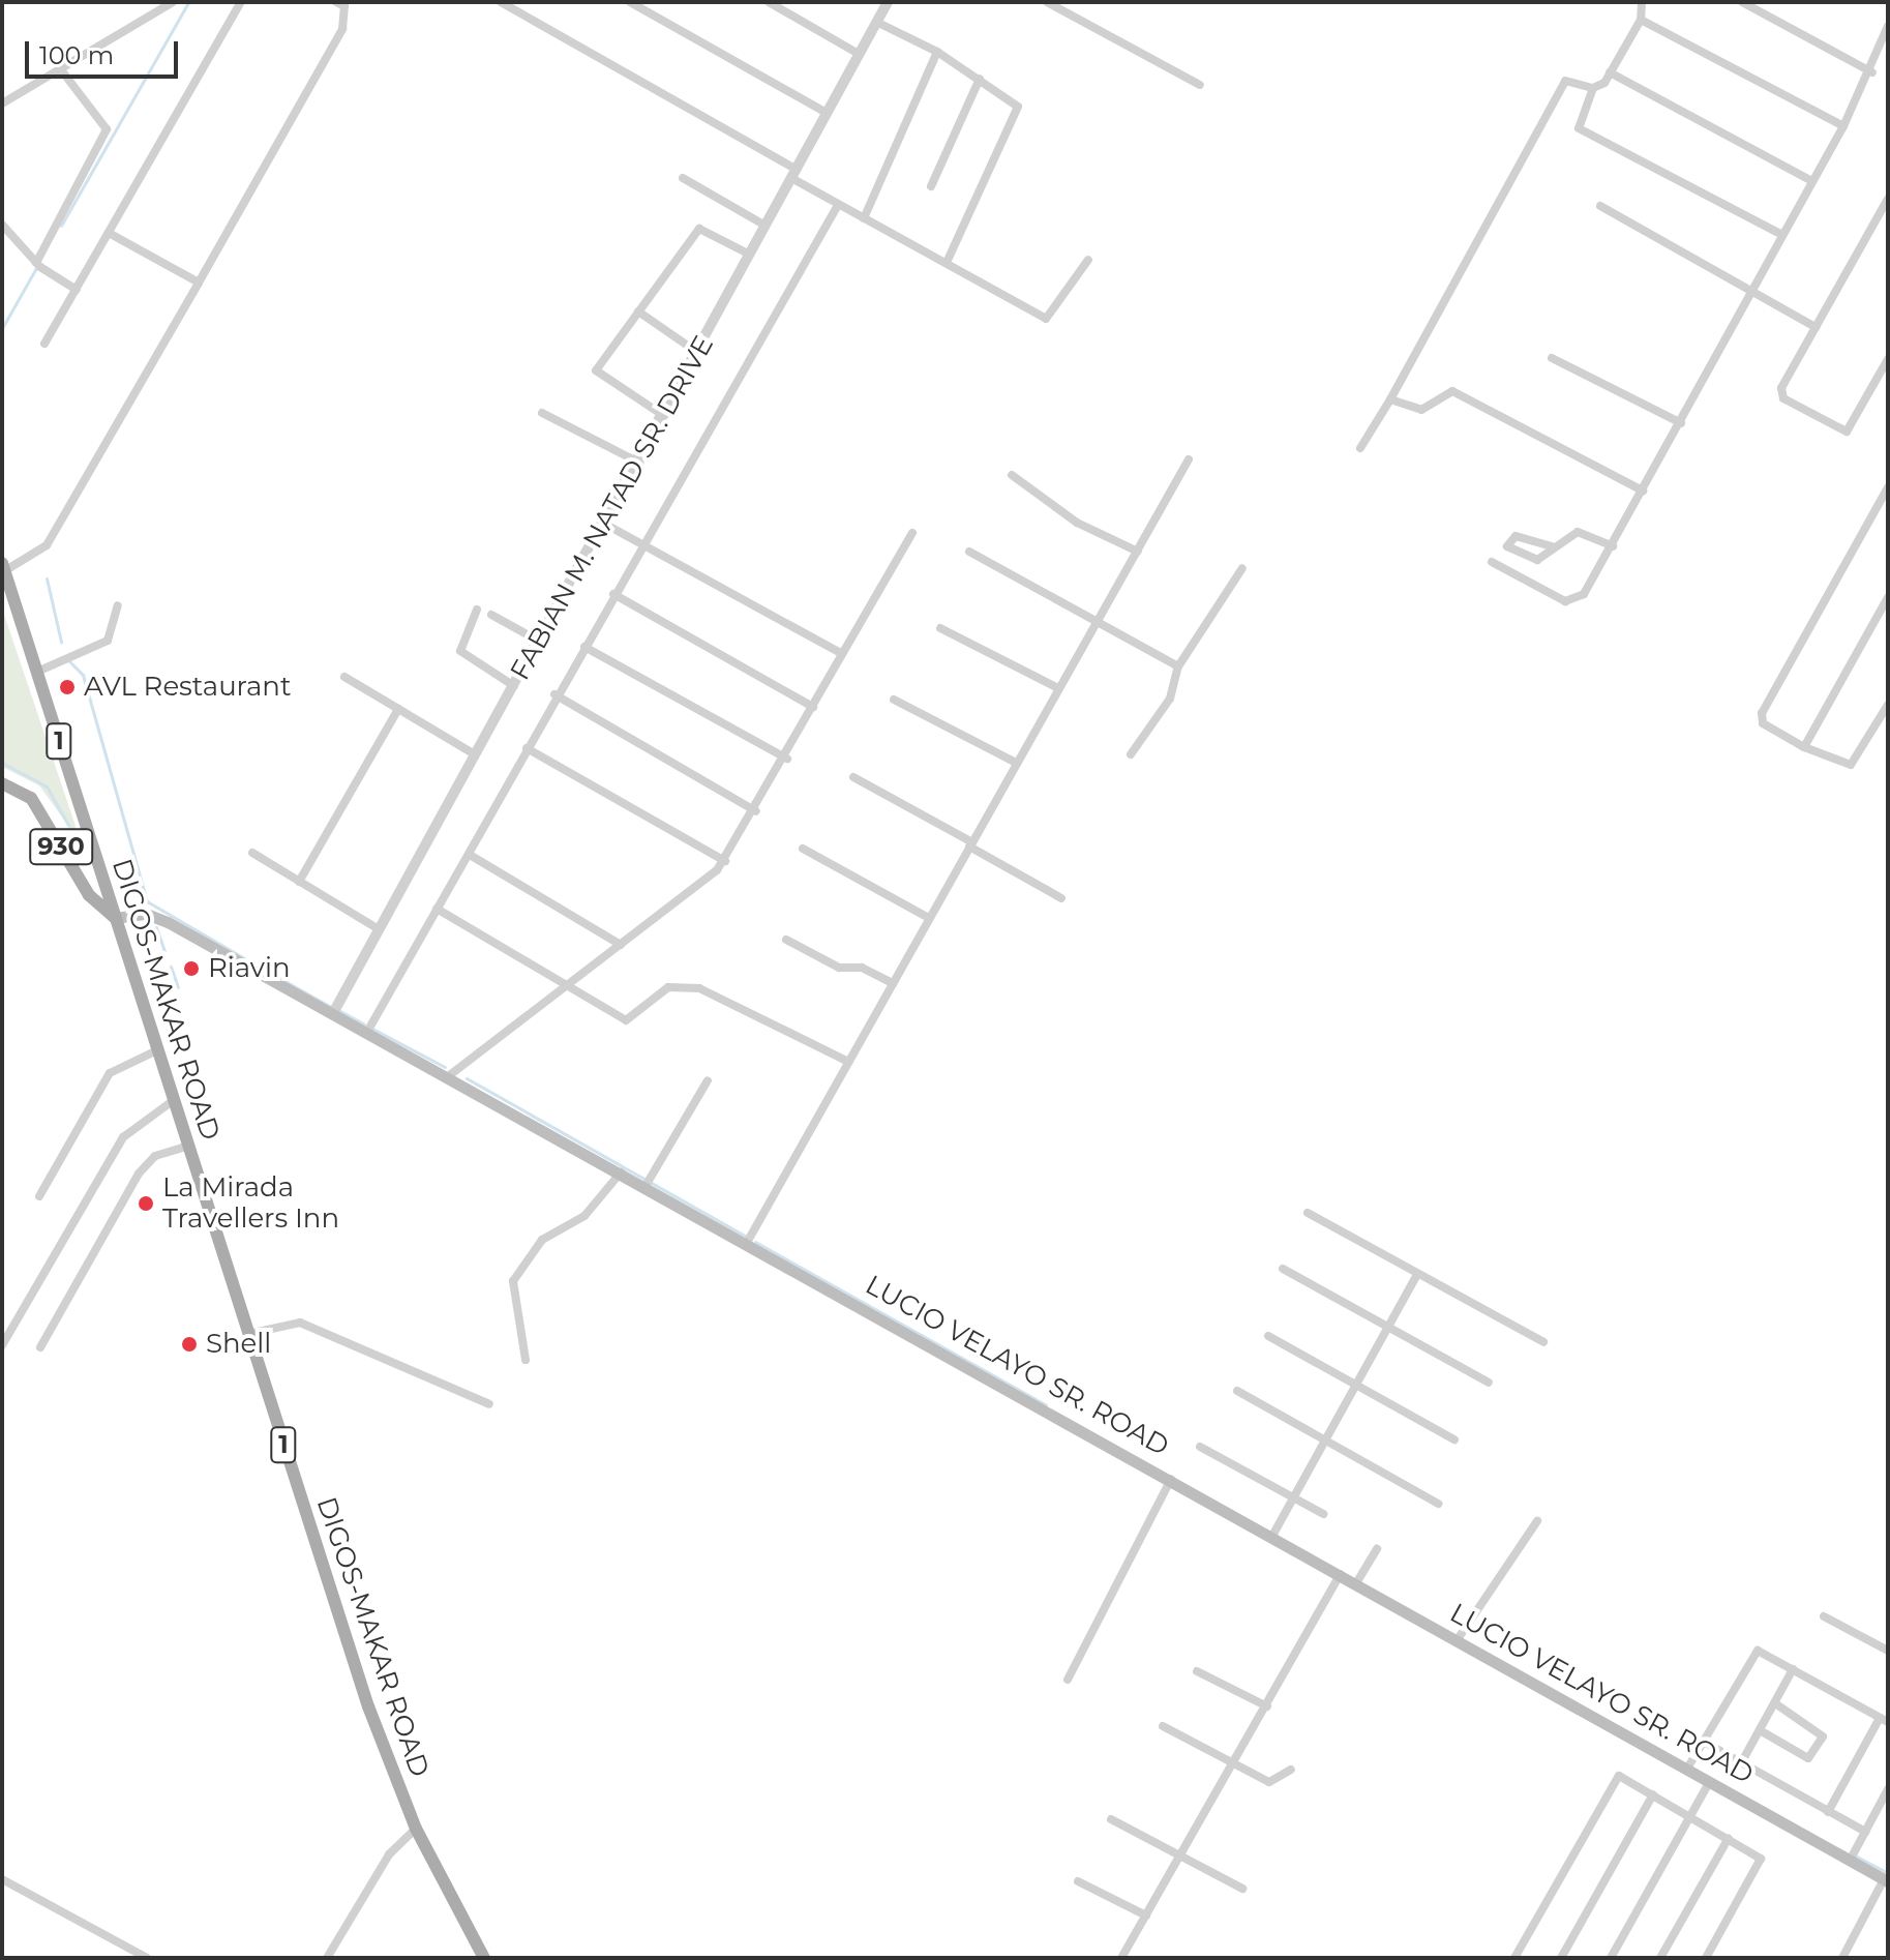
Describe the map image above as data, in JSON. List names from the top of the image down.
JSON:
{
  "streets": {
    "main road": [
      "1",
      "930",
      "DIGOS-MAKAR ROAD",
      "LUCIO VELAYO SR. ROAD"
    ],
    "street": ["FABIAN M. NATAD SR. DRIVE"]
  },
  "crossings": [
    ["FABIAN M. NATAD SR. DRIVE", "LUCIO VELAYO SR. ROAD"],
    ["930", "DIGOS-MAKAR ROAD"],
    ["930", "LUCIO VELAYO SR. ROAD"],
    ["DIGOS-MAKAR ROAD", "LUCIO VELAYO SR. ROAD"]
  ],
  "places": [
    "AVL Restaurant",
    "Riavin",
    "La Mirada Travellers Inn",
    "Shell"
  ],
  "scale_bar": "100 m"
}
